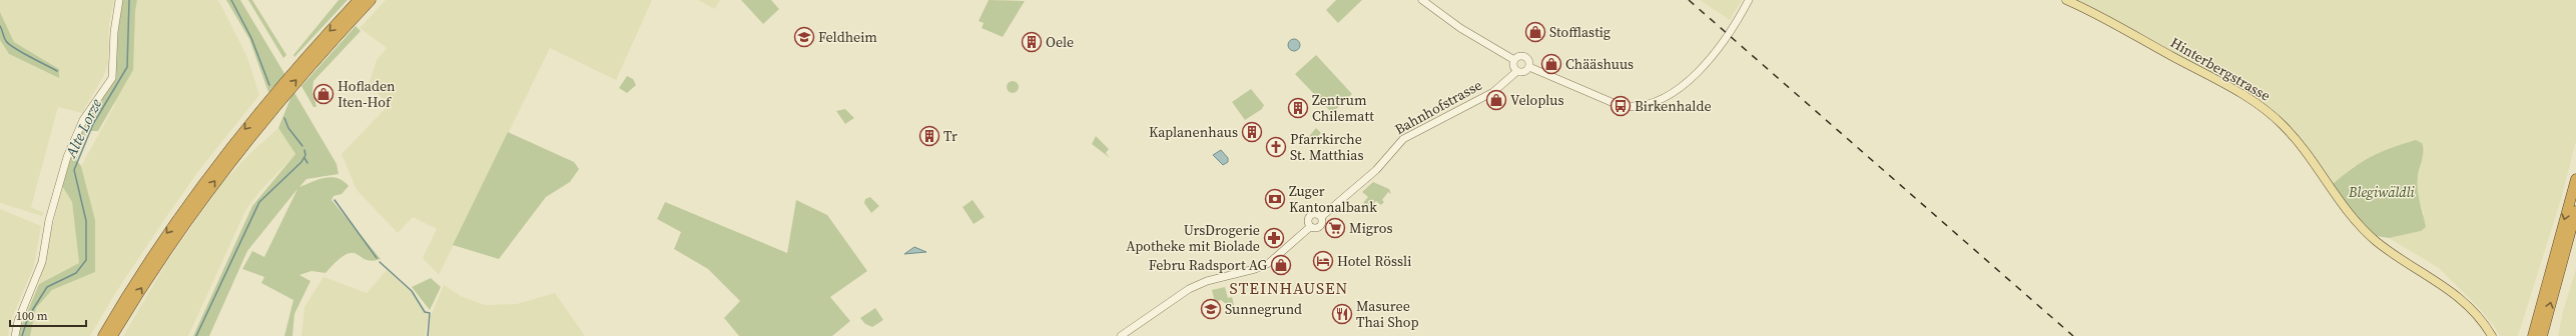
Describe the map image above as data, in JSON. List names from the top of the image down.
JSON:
{
  "streets": {
    "main road": ["Hinterbergstrasse"],
    "street": ["Bahnhofstrasse"]
  },
  "districts": ["STEINHAUSEN"],
  "water": ["Alte Lorze"],
  "parks": ["Blegiwäldli"],
  "places": {
    "shop": [
      "Stofflastig",
      "Chääshuus",
      "Hofladen Iten-Hof",
      "Veloplus",
      "Febru Radsport AG"
    ],
    "school or university": ["Feldheim", "Sunnegrund"],
    "building": [
      "Oele",
      "Zentrum Chilematt",
      "Kaplanenhaus",
      "Tr"
    ],
    "bus stop": ["Birkenhalde"],
    "church": ["Pfarrkirche St. Matthias"],
    "bank": ["Zuger Kantonalbank"],
    "supermarket": ["Migros"],
    "pharmacy": ["UrsDrogerie Apotheke mit Biolade"],
    "hotel": ["Hotel Rössli"],
    "restaurant": ["Masuree Thai Shop"]
  },
  "scale_bar": "100 m"
}
